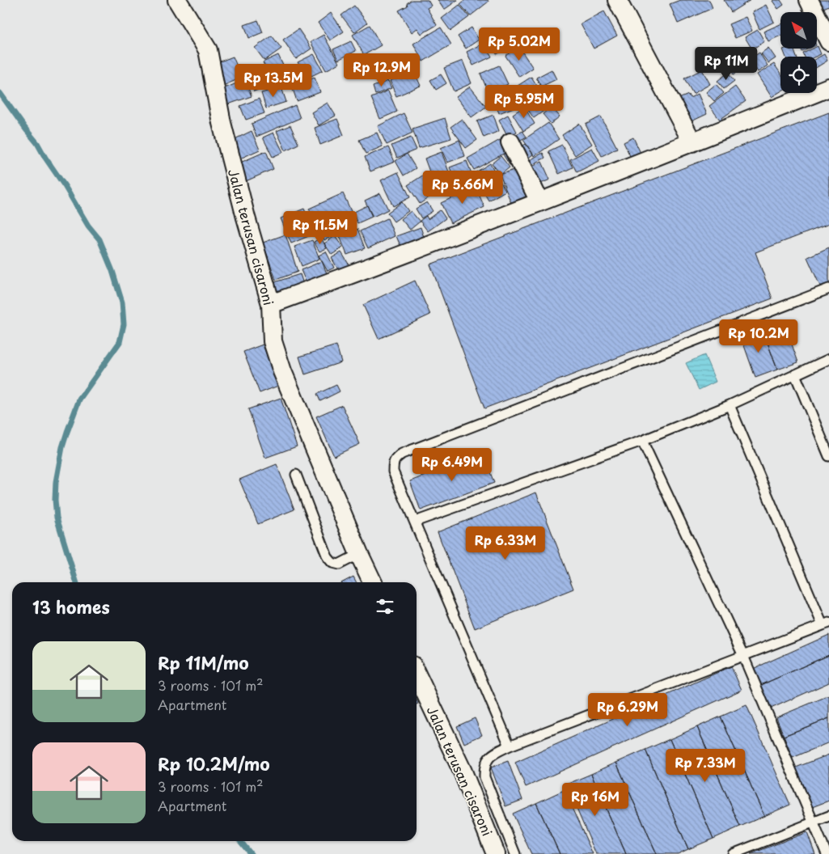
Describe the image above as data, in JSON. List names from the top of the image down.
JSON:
{
  "streets": {
    "street": ["Jalan terusan cisaroni"]
  },
  "north": "top left",
  "page": {
    "price": [
      "Rp 5.02M",
      "Rp 11M",
      "Rp 12.9M",
      "Rp 13.5M",
      "Rp 5.95M",
      "Rp 5.66M",
      "Rp 11.5M",
      "Rp 10.2M",
      "Rp 6.49M",
      "Rp 6.33M",
      "Rp 6.29M",
      "Rp 7.33M",
      "Rp 16M"
    ],
    "heading": "13 homes",
    "list": [
      {
        "name": "Rp 11M/mo",
        "note": "3 rooms · 101 m² · Apartment"
      },
      {
        "name": "Rp 10.2M/mo",
        "note": "3 rooms · 101 m² · Apartment"
      }
    ]
  }
}
